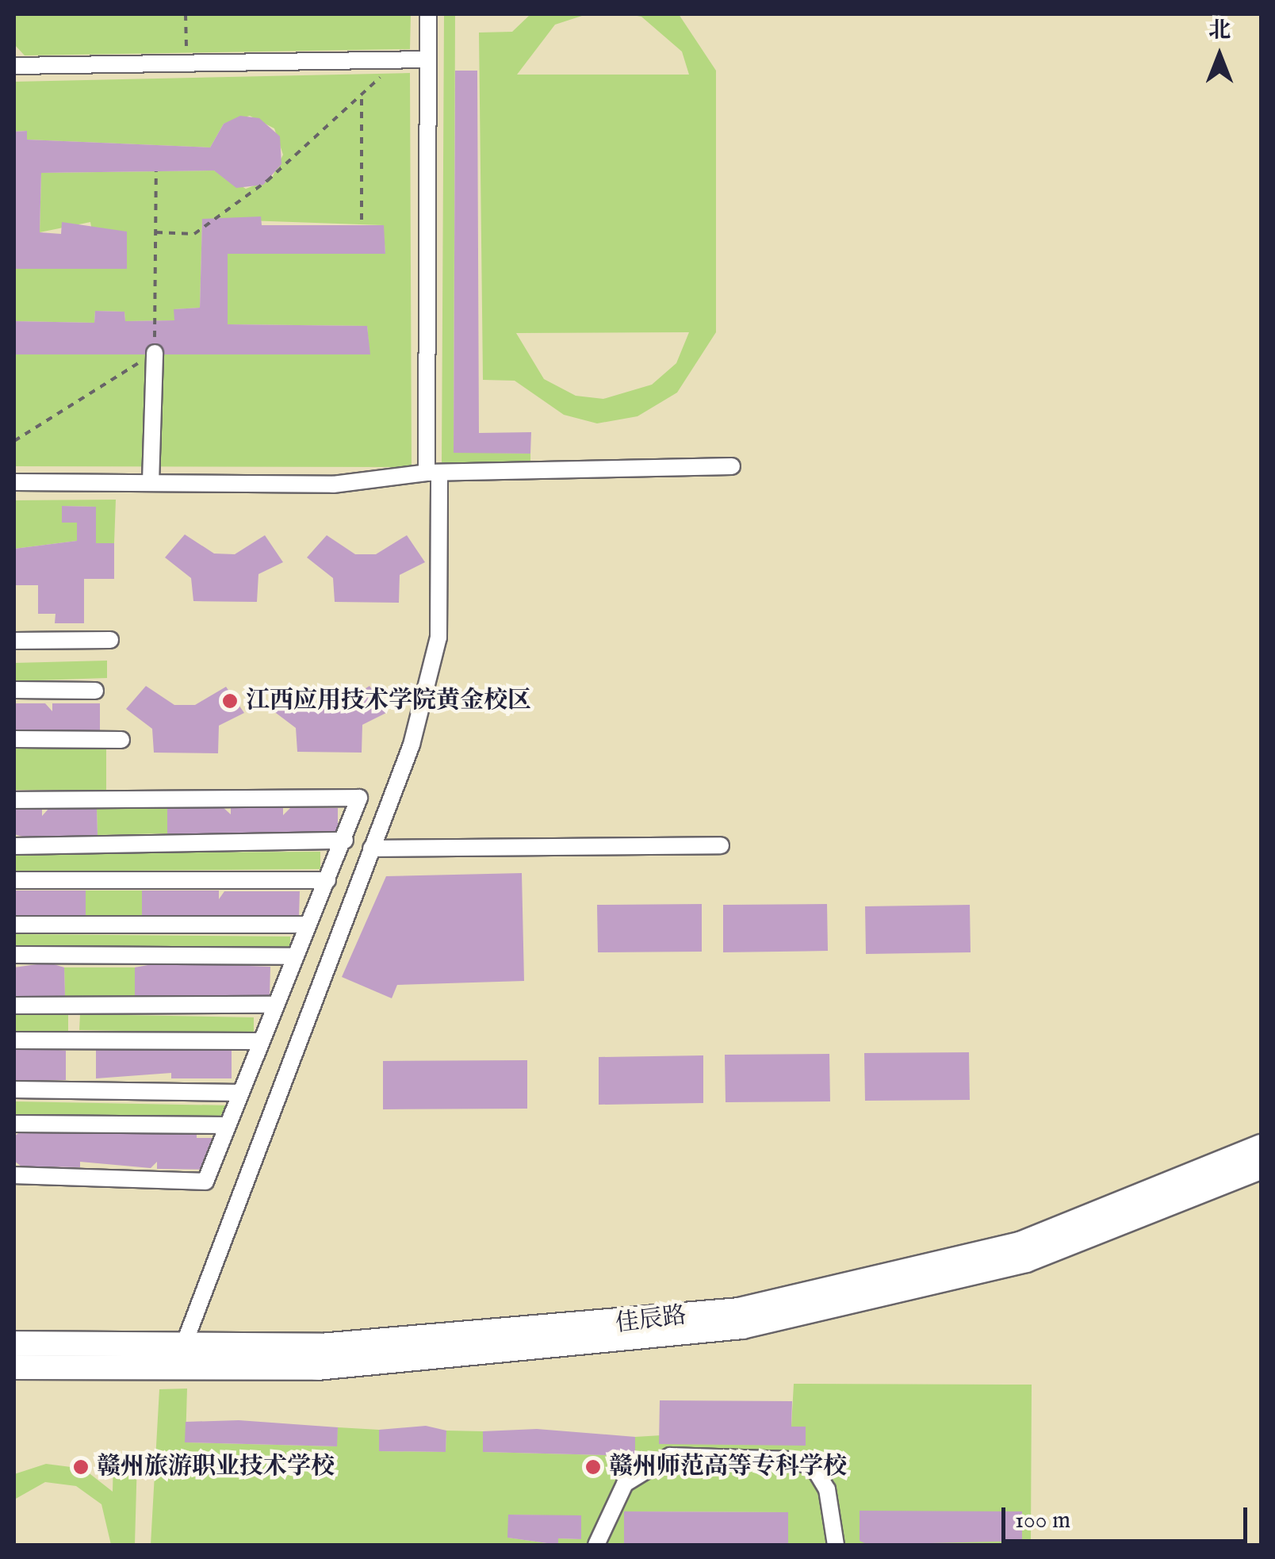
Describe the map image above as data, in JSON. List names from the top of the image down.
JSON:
{
  "streets": {
    "main road": ["佳辰路"]
  },
  "places": ["江西应用技术学院黄金校区", "赣州旅游职业技术学校", "赣州师范高等专科学校"],
  "scale_bar": "100 m",
  "north": "top"
}
